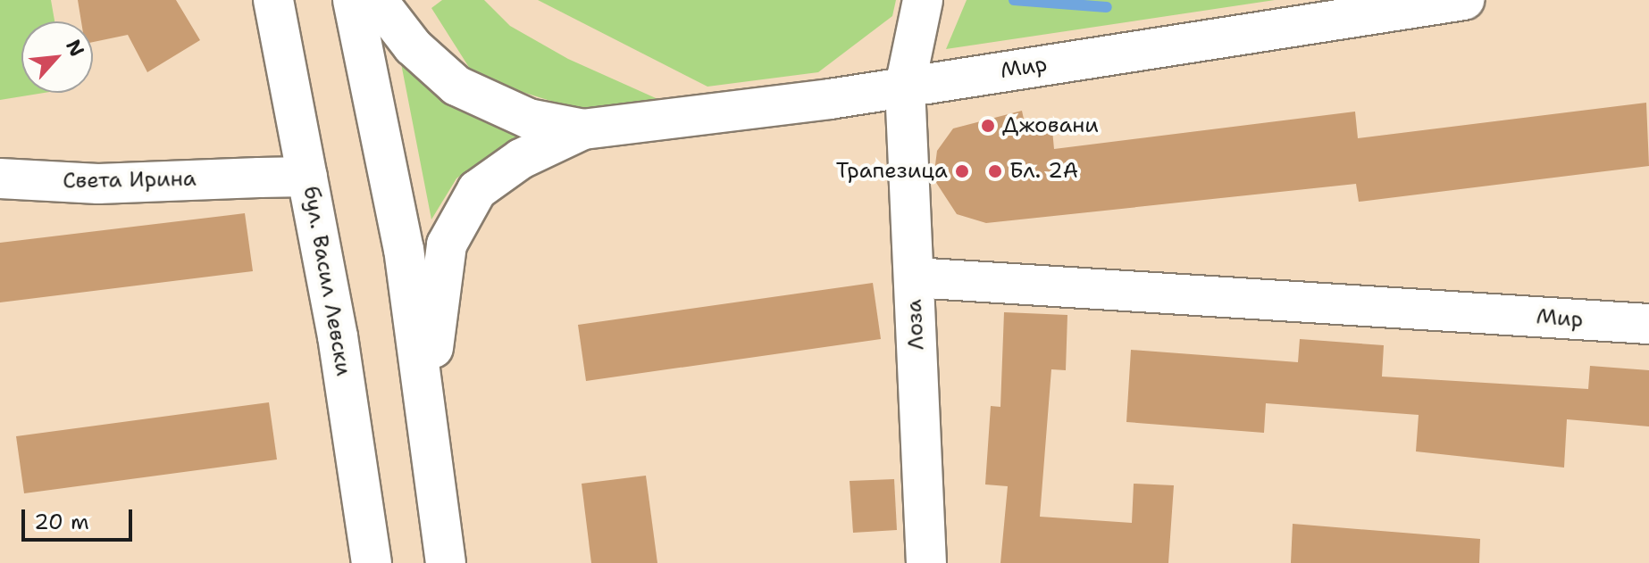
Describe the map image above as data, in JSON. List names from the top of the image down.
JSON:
{
  "streets": {
    "main road": [
      "Мир",
      "Света Ирина",
      "бул. Васил Левски",
      "Лоза"
    ]
  },
  "crossings": [
    ["Мир", "Лоза"],
    ["Света Ирина", "бул. Васил Левски"]
  ],
  "places": ["Джовани", "Трапезица", "Бл. 2А"],
  "scale_bar": "20 m",
  "north": "top right"
}
